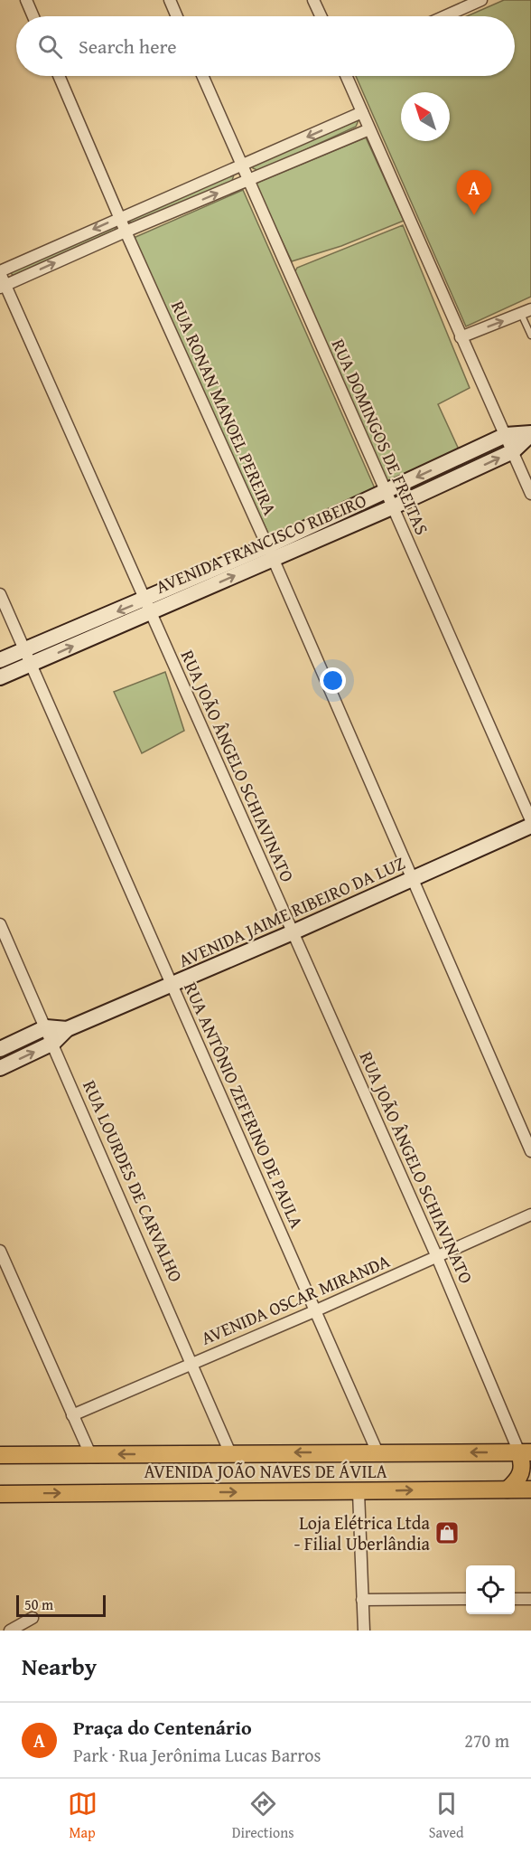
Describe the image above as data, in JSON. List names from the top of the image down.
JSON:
{
  "streets": {
    "main road": ["AVENIDA JOÃO NAVES DE ÁVILA"],
    "street": [
      "RUA RONAN MANOEL PEREIRA",
      "RUA DOMINGOS DE FREITAS",
      "AVENIDA FRANCISCO RIBEIRO",
      "RUA JOÃO ÂNGELO SCHIAVINATO",
      "AVENIDA JAIME RIBEIRO DA LUZ",
      "RUA ANTÔNIO ZEFERINO DE PAULA",
      "RUA LOURDES DE CARVALHO",
      "AVENIDA OSCAR MIRANDA"
    ]
  },
  "crossings": [
    ["RUA RONAN MANOEL PEREIRA", "AVENIDA FRANCISCO RIBEIRO"],
    ["RUA RONAN MANOEL PEREIRA", "AVENIDA JAIME RIBEIRO DA LUZ"],
    ["RUA DOMINGOS DE FREITAS", "AVENIDA FRANCISCO RIBEIRO"],
    ["AVENIDA FRANCISCO RIBEIRO", "RUA JOÃO ÂNGELO SCHIAVINATO"],
    ["AVENIDA FRANCISCO RIBEIRO", "RUA ANTÔNIO ZEFERINO DE PAULA"],
    ["RUA JOÃO ÂNGELO SCHIAVINATO", "AVENIDA JAIME RIBEIRO DA LUZ"],
    ["RUA JOÃO ÂNGELO SCHIAVINATO", "AVENIDA OSCAR MIRANDA"],
    ["RUA JOÃO ÂNGELO SCHIAVINATO", "AVENIDA JOÃO NAVES DE ÁVILA"],
    ["AVENIDA JAIME RIBEIRO DA LUZ", "RUA ANTÔNIO ZEFERINO DE PAULA"],
    ["AVENIDA JAIME RIBEIRO DA LUZ", "RUA LOURDES DE CARVALHO"],
    ["RUA ANTÔNIO ZEFERINO DE PAULA", "AVENIDA OSCAR MIRANDA"],
    ["RUA ANTÔNIO ZEFERINO DE PAULA", "AVENIDA JOÃO NAVES DE ÁVILA"],
    ["RUA LOURDES DE CARVALHO", "AVENIDA OSCAR MIRANDA"],
    ["RUA LOURDES DE CARVALHO", "AVENIDA JOÃO NAVES DE ÁVILA"]
  ],
  "places": {
    "shop": ["Loja Elétrica Ltda - Filial Uberlândia"]
  },
  "scale_bar": "50 m",
  "north": "top left",
  "page": {
    "search": "Search here",
    "pins": "A",
    "scale": "50 m",
    "heading": "Nearby",
    "list": [
      {
        "mark": "A",
        "name": "Praça do Centenário",
        "note": "Park · Rua Jerônima Lucas Barros",
        "value": "270 m"
      }
    ],
    "nav": ["Map", "Directions", "Saved"]
  }
}
